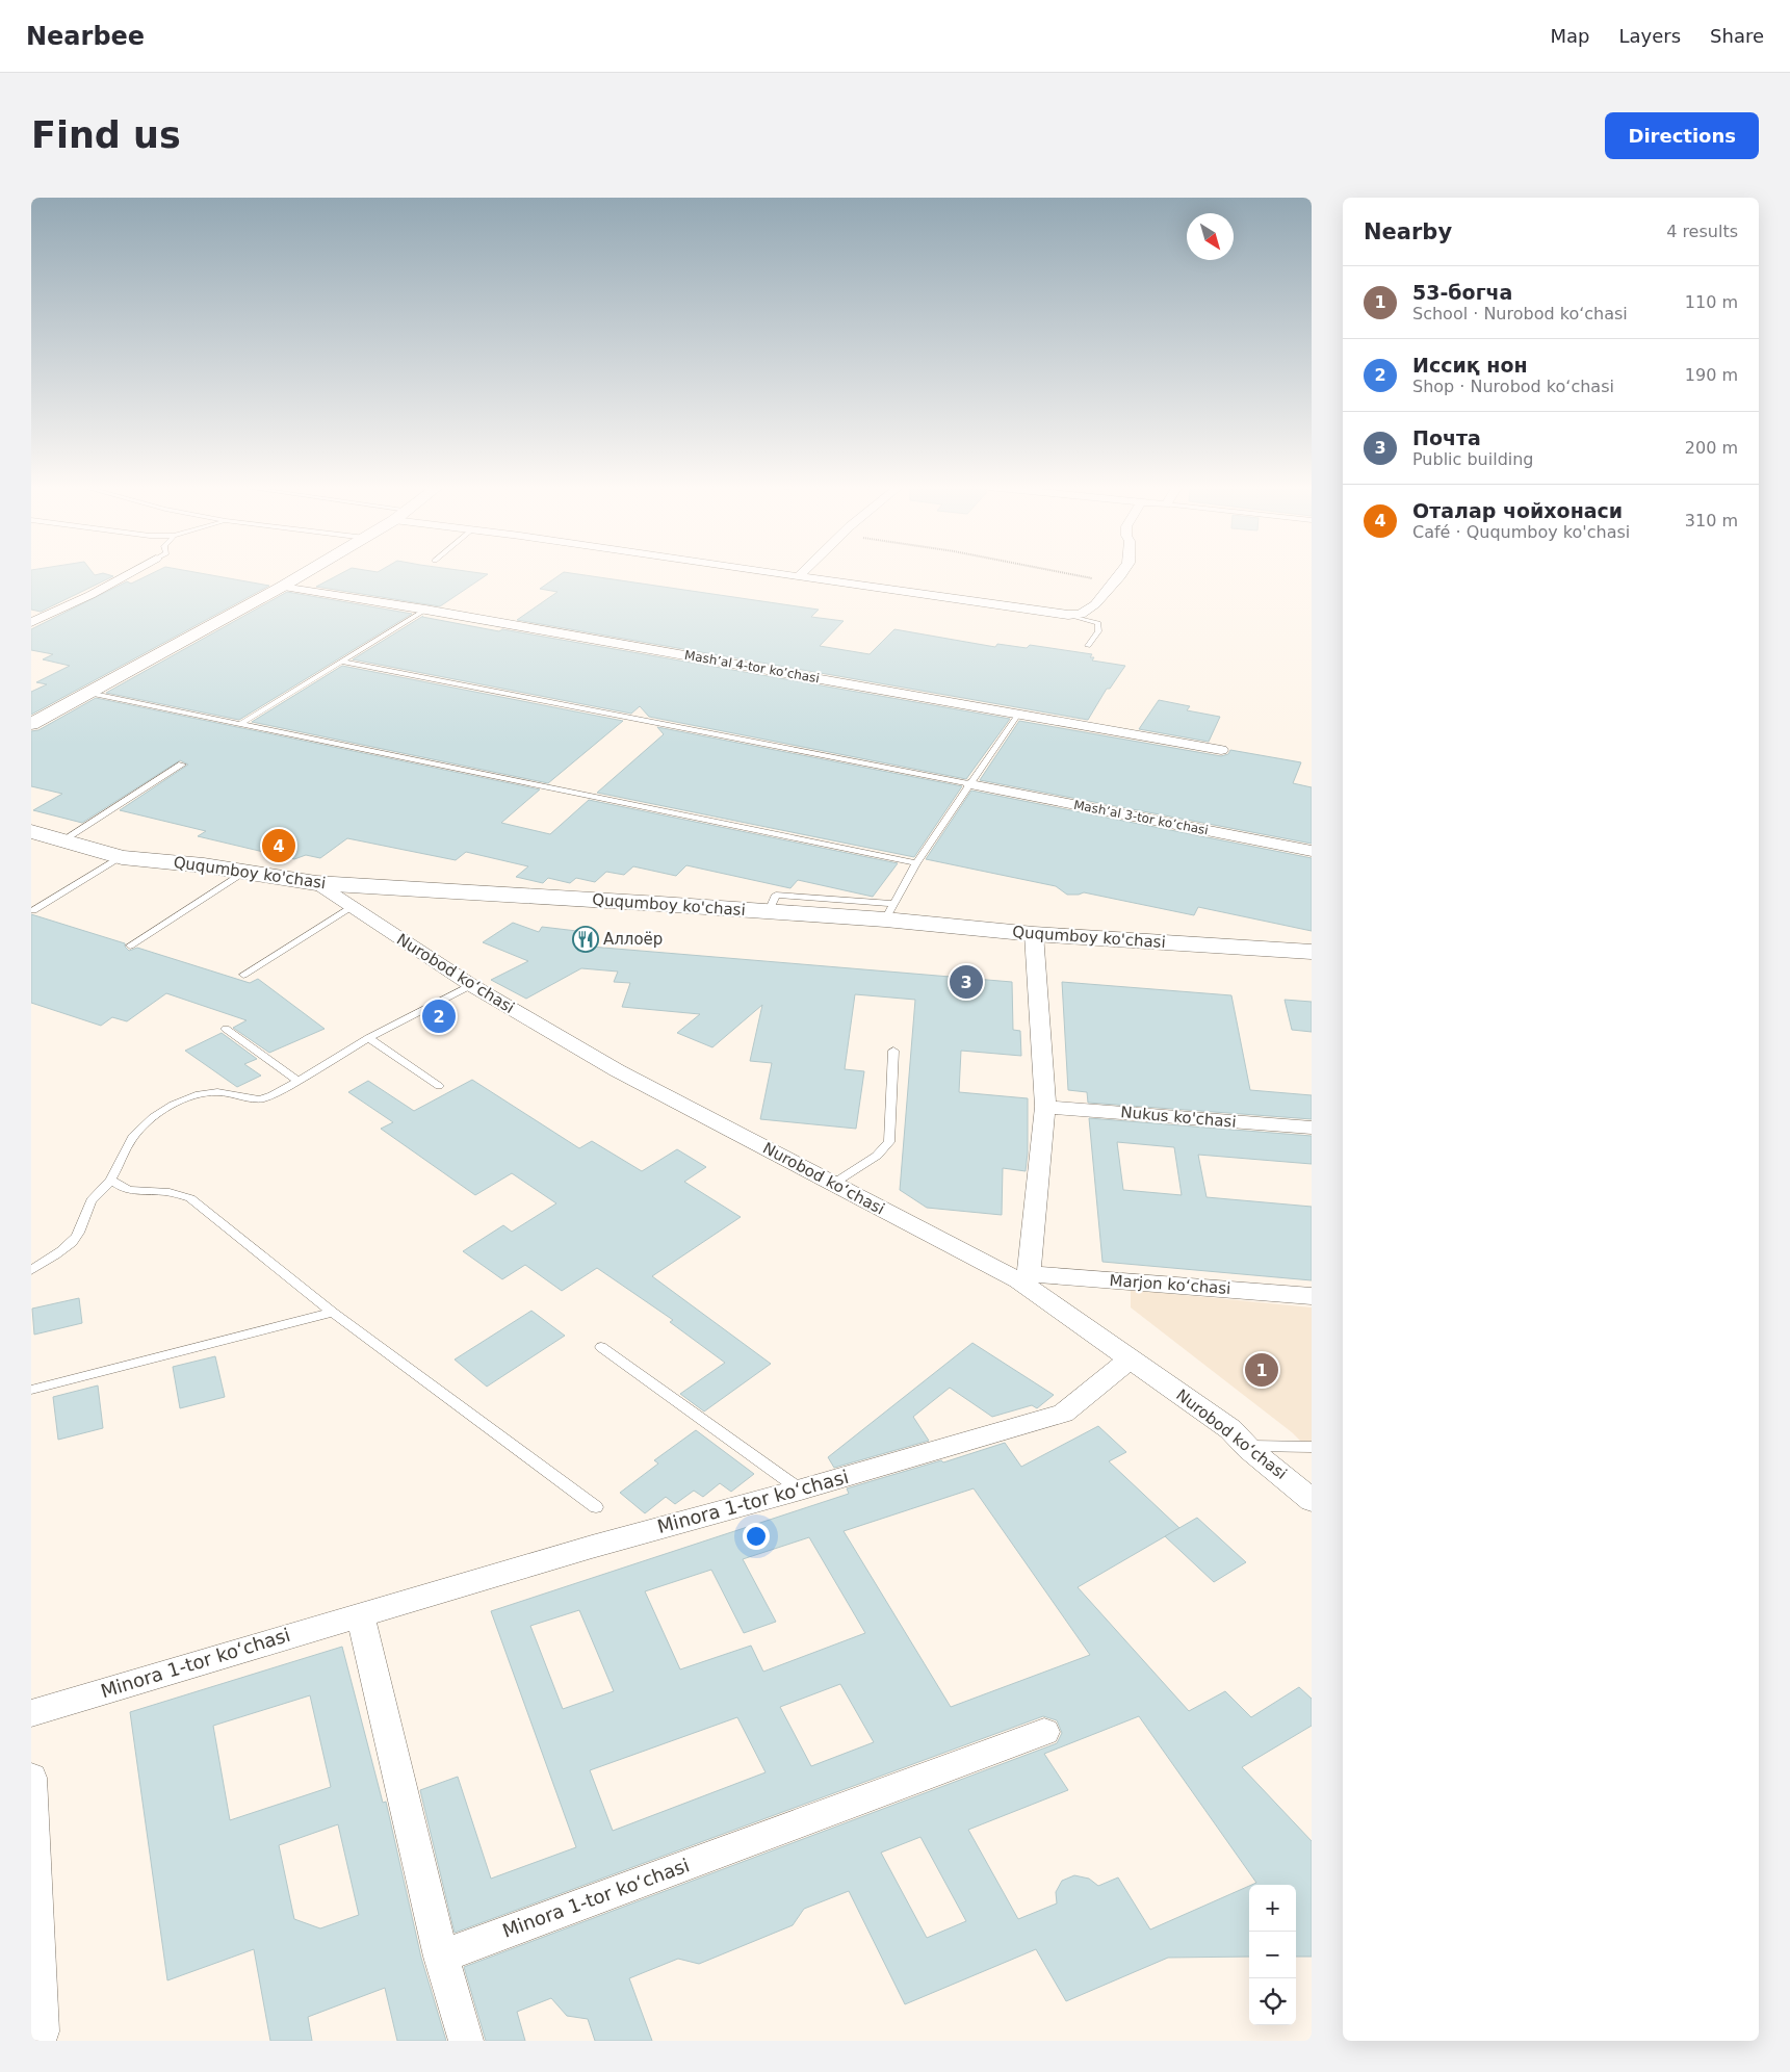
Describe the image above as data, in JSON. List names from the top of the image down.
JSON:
{
  "streets": {
    "main road": ["Ququmboy ko'chasi"],
    "street": [
      "Mashʼal 4-tor koʼchasi",
      "Mashʼal 3-tor koʼchasi",
      "Nurobod koʻchasi",
      "Nukus ko'chasi",
      "Marjon koʻchasi",
      "Minora 1-tor koʻchasi"
    ]
  },
  "crossings": [
    ["Ququmboy ko'chasi", "Nurobod koʻchasi"],
    ["Nurobod koʻchasi", "Marjon koʻchasi"],
    ["Nurobod koʻchasi", "Minora 1-tor koʻchasi"]
  ],
  "places": {
    "restaurant": ["Аллоёр"]
  },
  "north": "bottom right",
  "page": {
    "header": "Nearbee",
    "nav": ["Map", "Layers", "Share"],
    "buttons": "Directions",
    "title": "Find us",
    "heading": ["Nearby", "4 results"],
    "list": [
      {
        "mark": "1",
        "name": "53-богча",
        "note": "School · Nurobod koʻchasi",
        "value": "110 m"
      },
      {
        "mark": "2",
        "name": "Иссиқ нон",
        "note": "Shop · Nurobod koʻchasi",
        "value": "190 m"
      },
      {
        "mark": "3",
        "name": "Почта",
        "note": "Public building",
        "value": "200 m"
      },
      {
        "mark": "4",
        "name": "Оталар чойхонаси",
        "note": "Café · Ququmboy ko'chasi",
        "value": "310 m"
      }
    ],
    "pins": [
      "4",
      "3",
      "2",
      "1"
    ],
    "map_buttons": ["+", "−"]
  }
}
